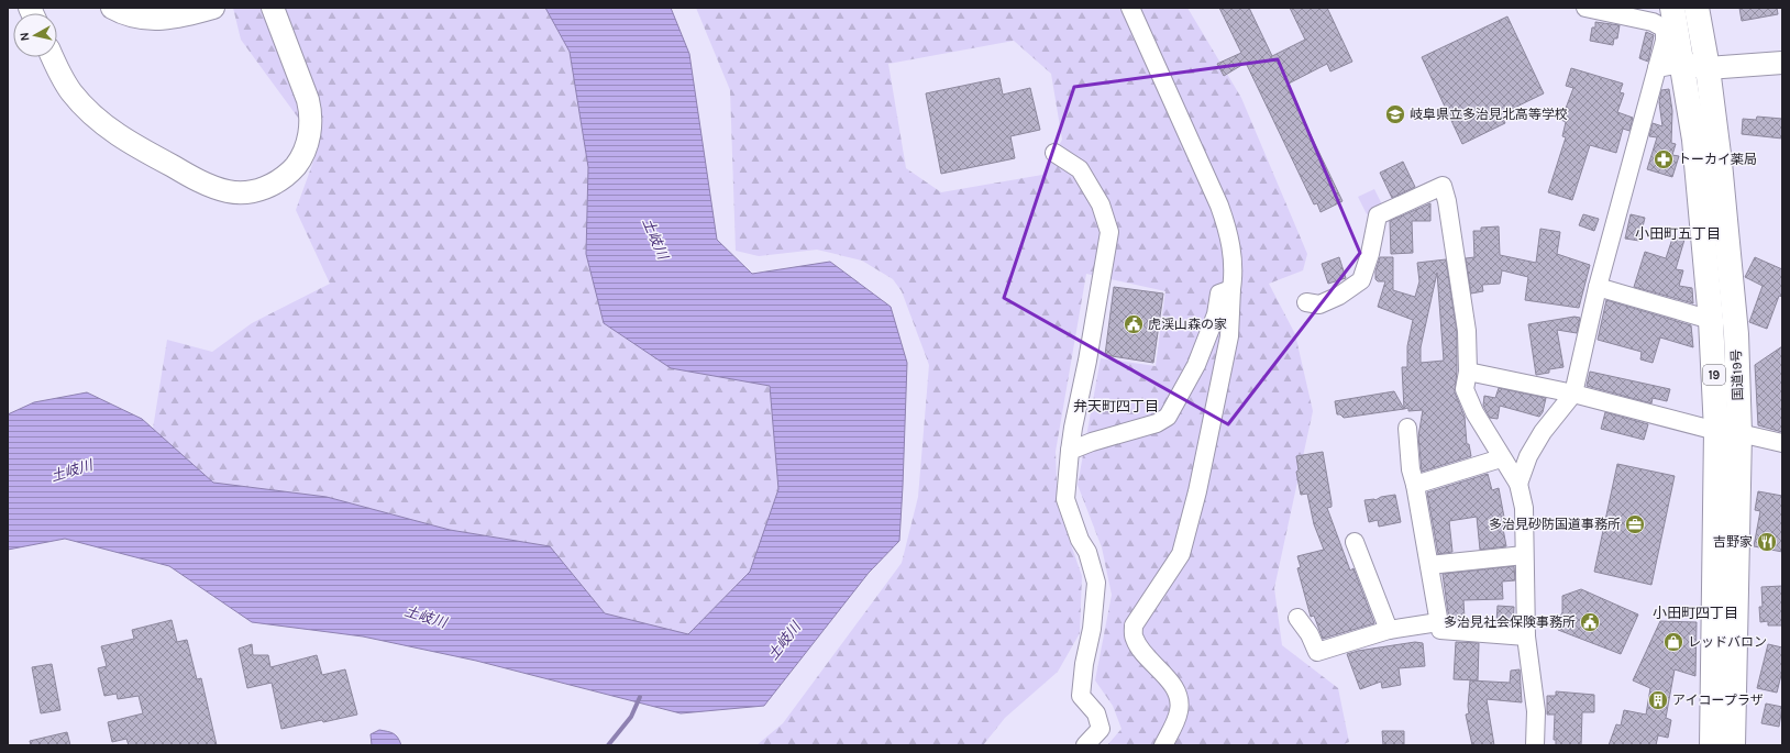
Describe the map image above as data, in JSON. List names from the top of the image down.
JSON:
{
  "streets": {
    "highway": ["19", "国道19号"]
  },
  "districts": ["小田町五丁目", "弁天町四丁目", "小田町四丁目"],
  "water": ["土岐川"],
  "places": {
    "school or university": ["岐阜県立多治見北高等学校"],
    "pharmacy": ["トーカイ薬局"],
    "public building": ["虎渓山森の家", "多治見社会保険事務所"],
    "office": ["多治見砂防国道事務所"],
    "restaurant": ["吉野家"],
    "shop": ["レッドバロン"],
    "building": ["アイコープラザ"]
  },
  "north": "left"
}
